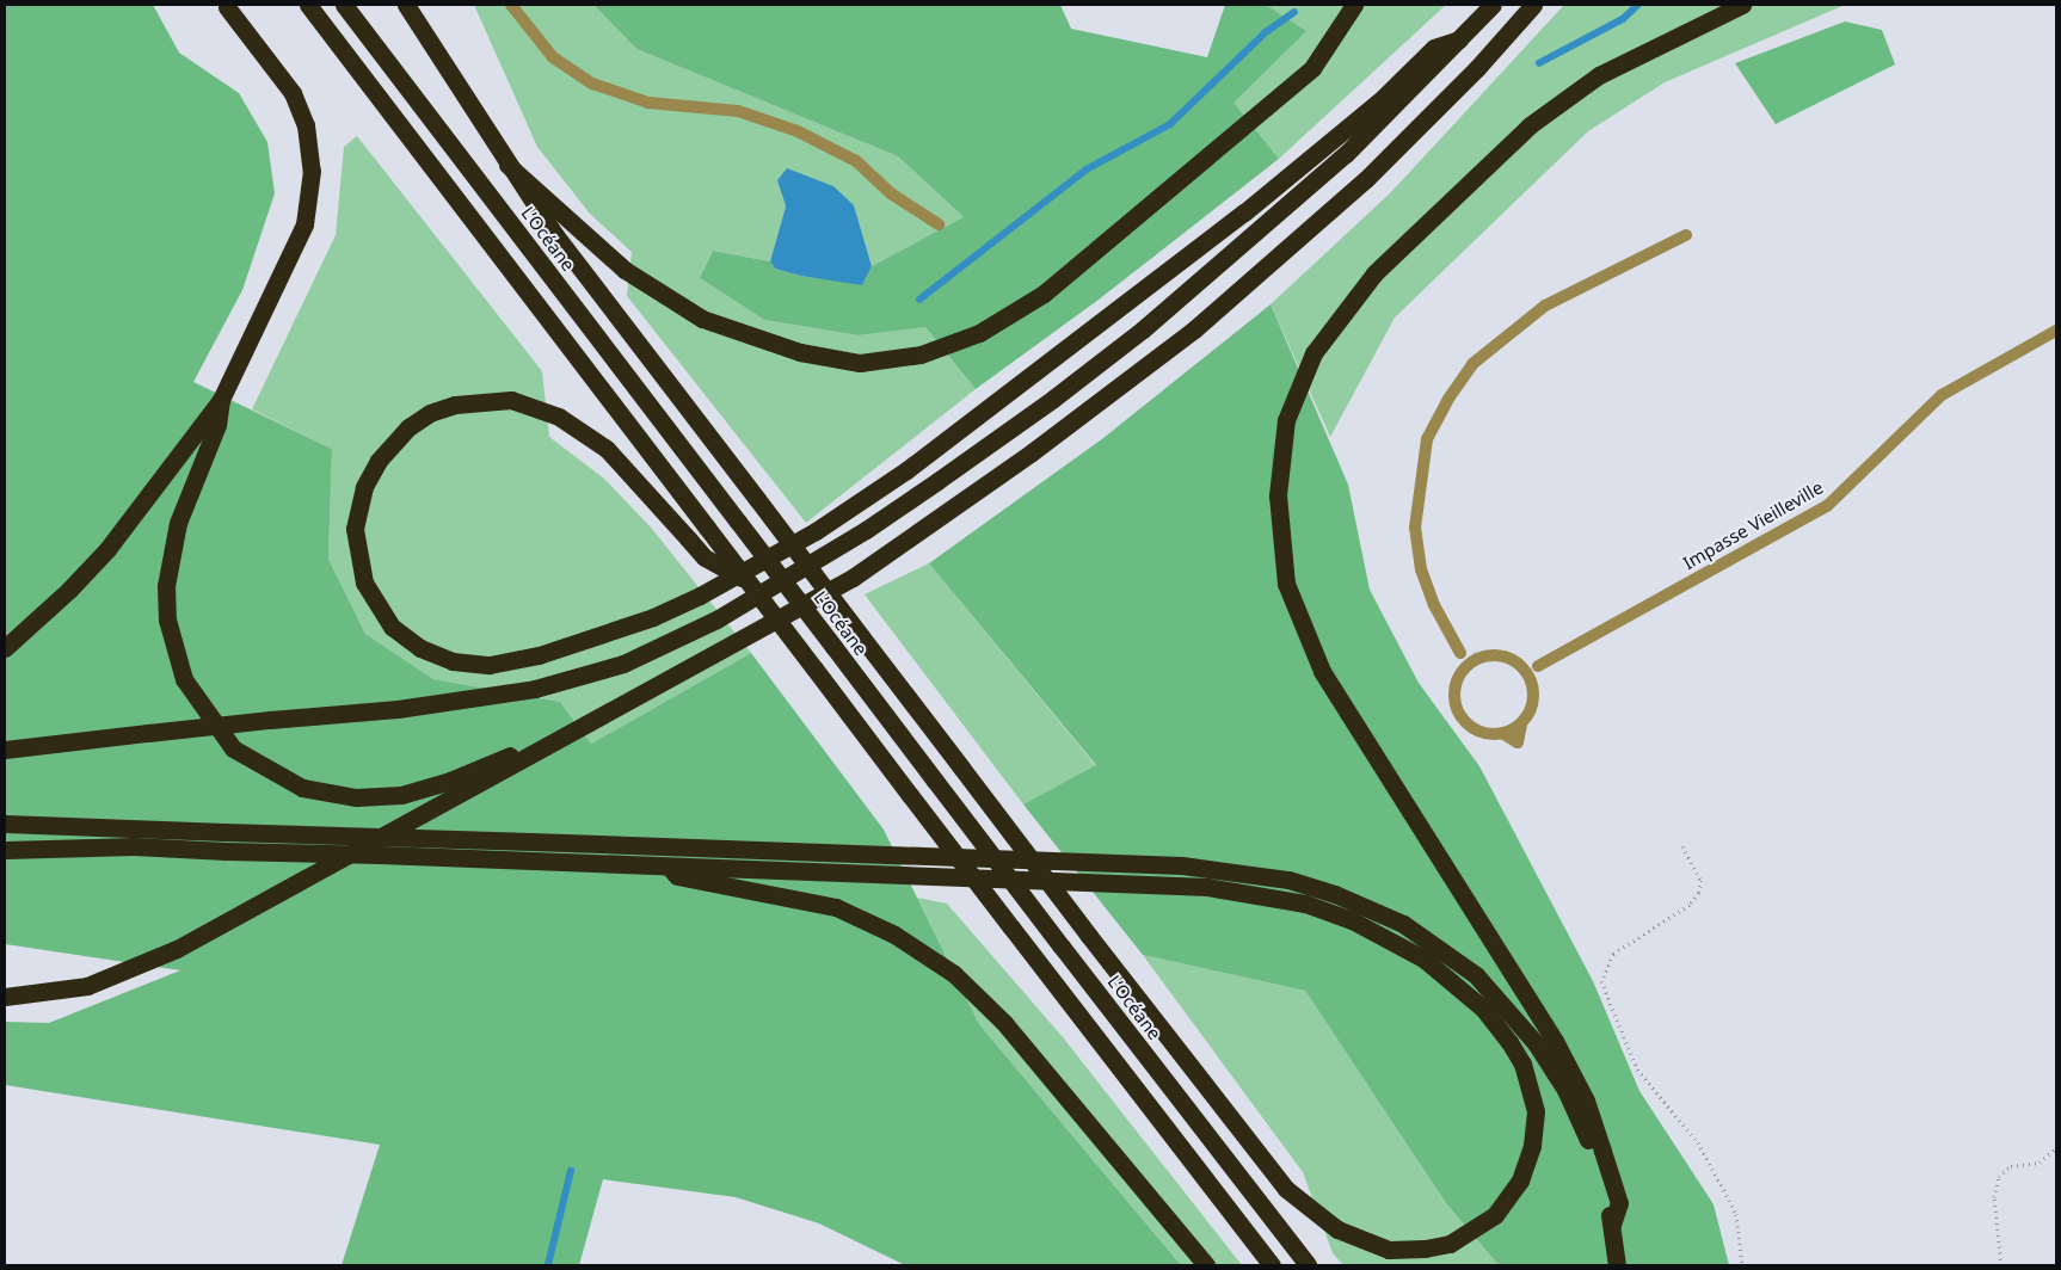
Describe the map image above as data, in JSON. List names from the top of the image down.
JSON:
{
  "streets": {
    "highway": ["L’Océane"],
    "lane": ["Impasse Vieilleville"]
  }
}
